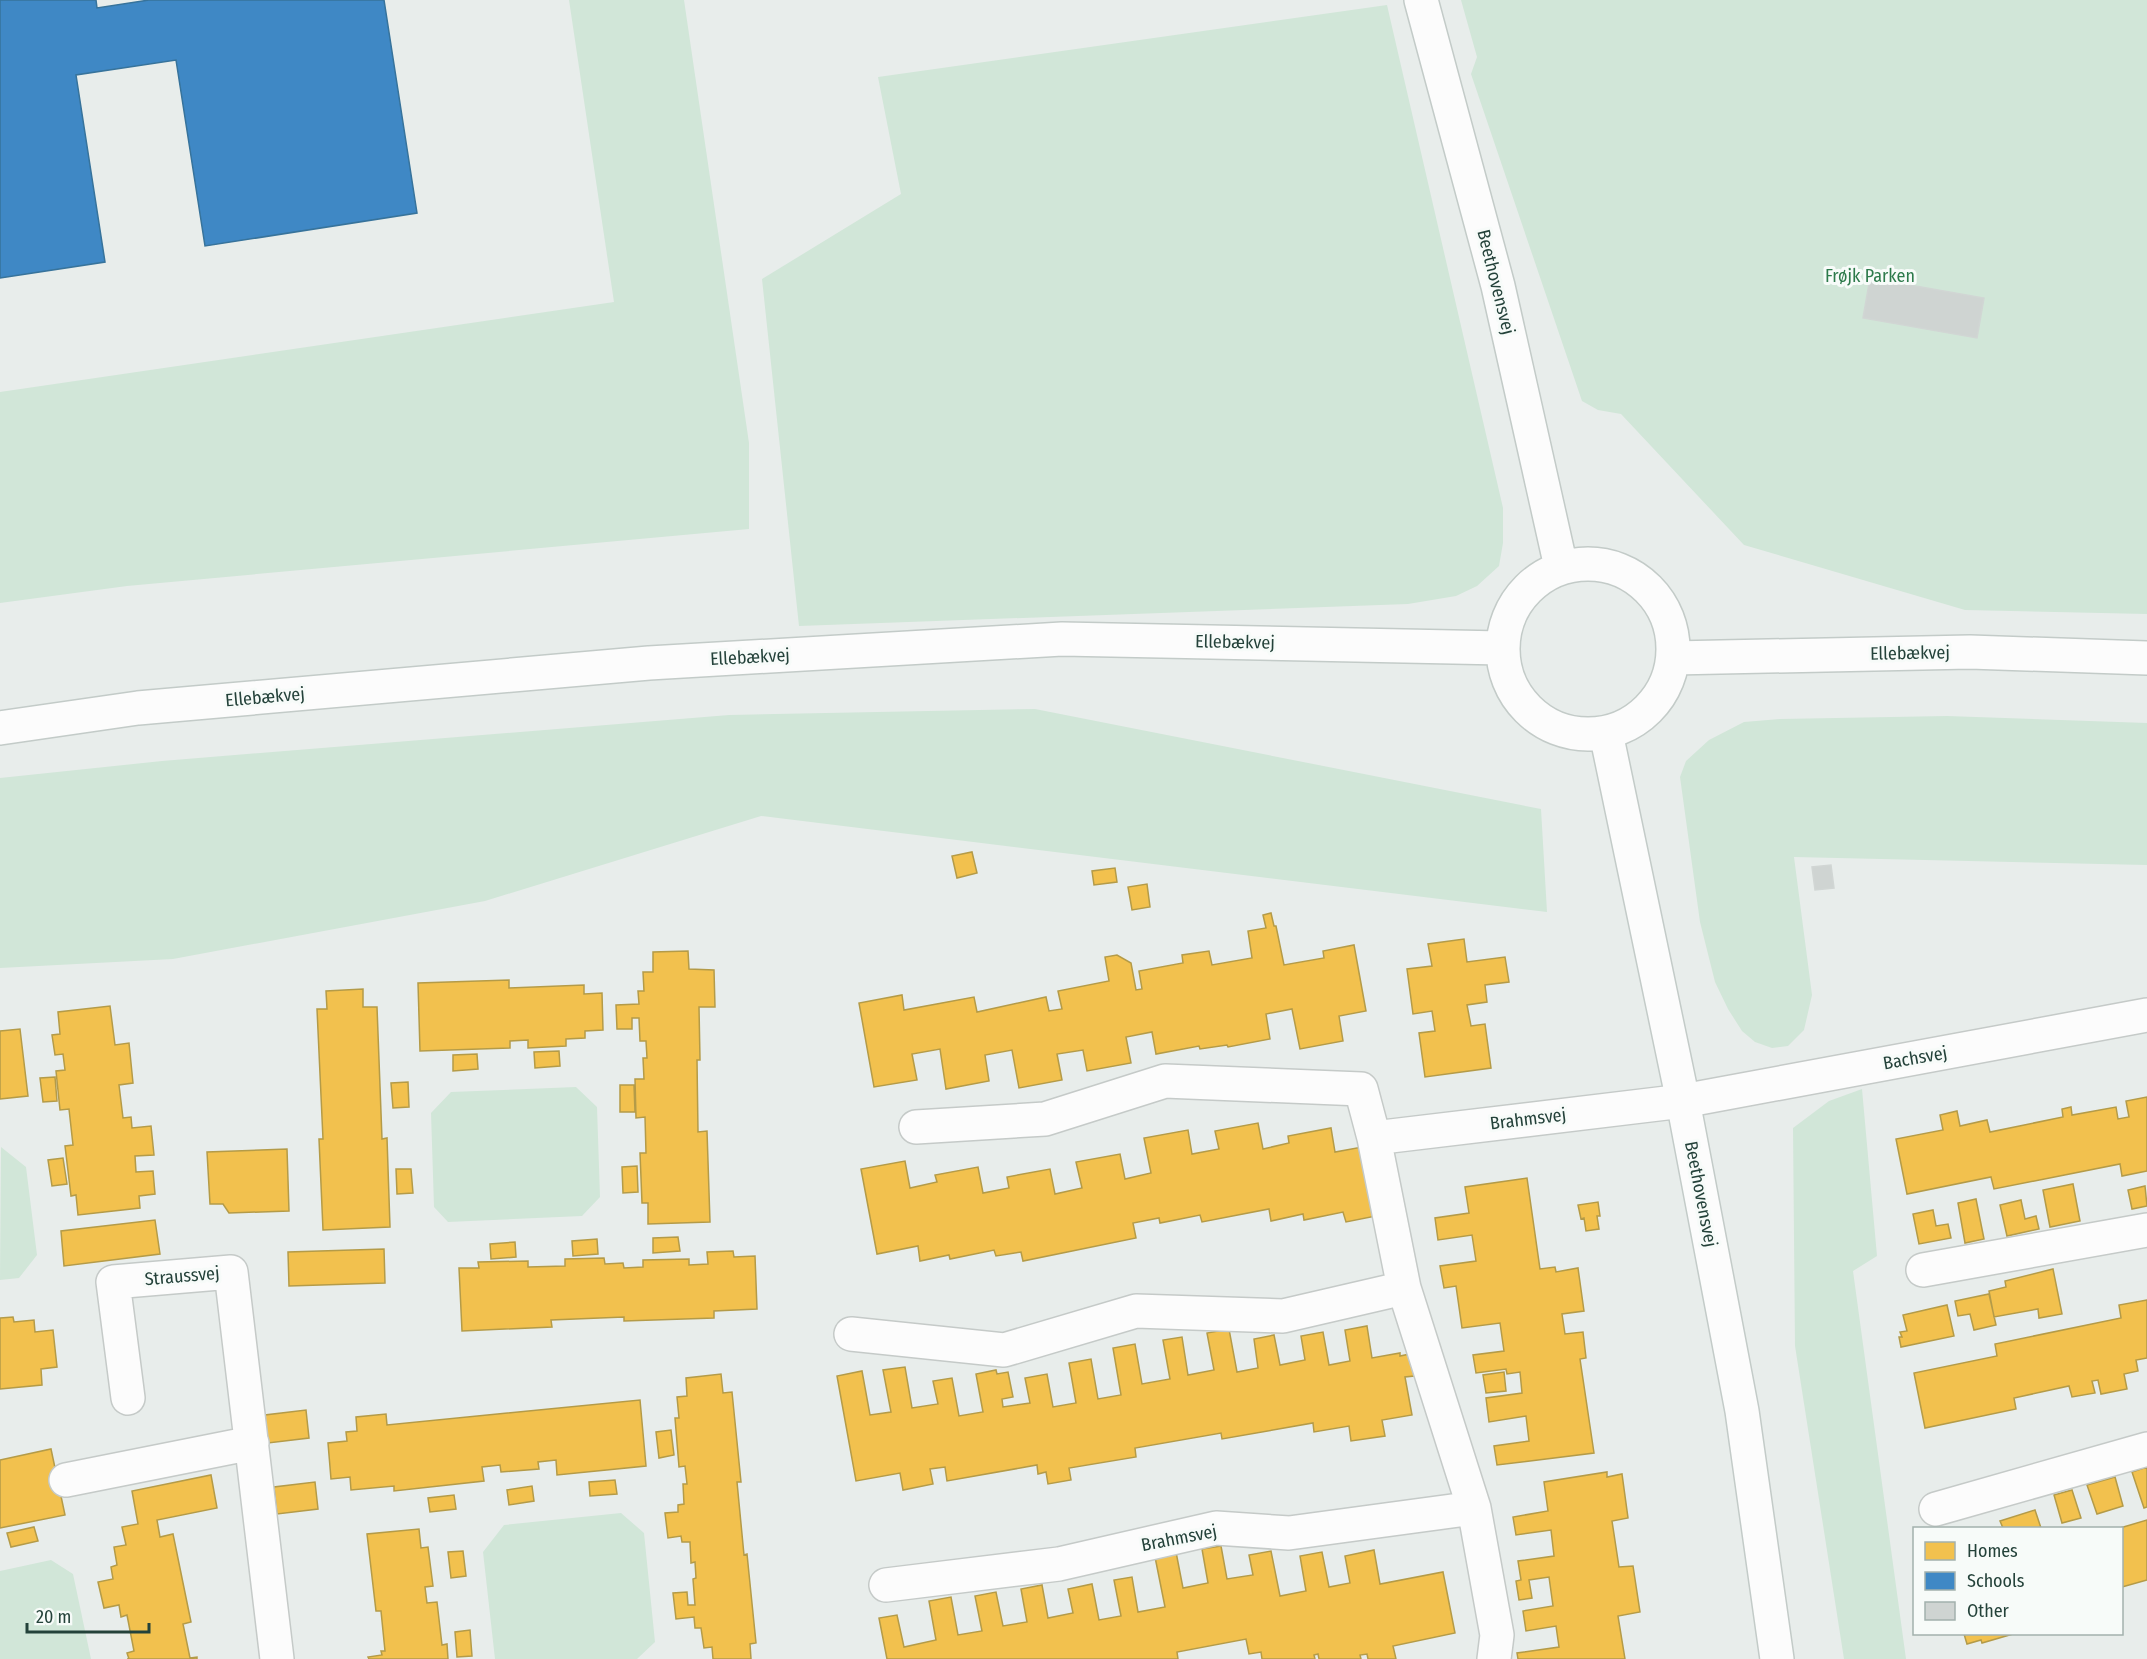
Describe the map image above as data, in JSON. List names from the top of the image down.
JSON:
{
  "streets": {
    "street": [
      "Beethovensvej",
      "Ellebækvej",
      "Bachsvej",
      "Brahmsvej",
      "Straussvej"
    ]
  },
  "crossings": [
    ["Beethovensvej", "Ellebækvej"],
    ["Beethovensvej", "Bachsvej"],
    ["Beethovensvej", "Brahmsvej"],
    ["Bachsvej", "Brahmsvej"]
  ],
  "parks": ["Frøjk Parken"],
  "legend": ["Homes", "Schools", "Other"],
  "scale_bar": "20 m"
}
